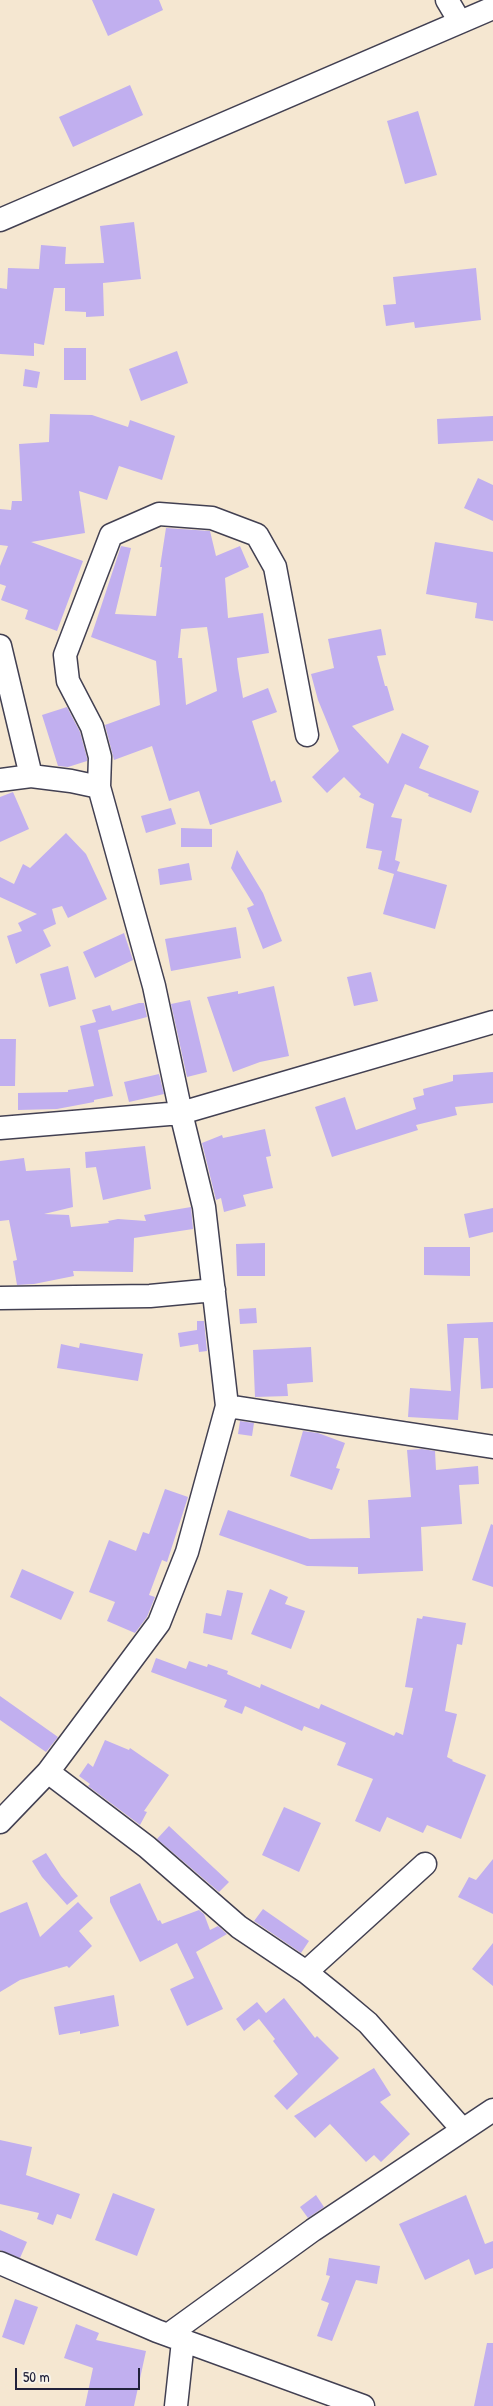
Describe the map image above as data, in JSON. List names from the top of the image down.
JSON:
{
  "scale_bar": "50 m"
}
